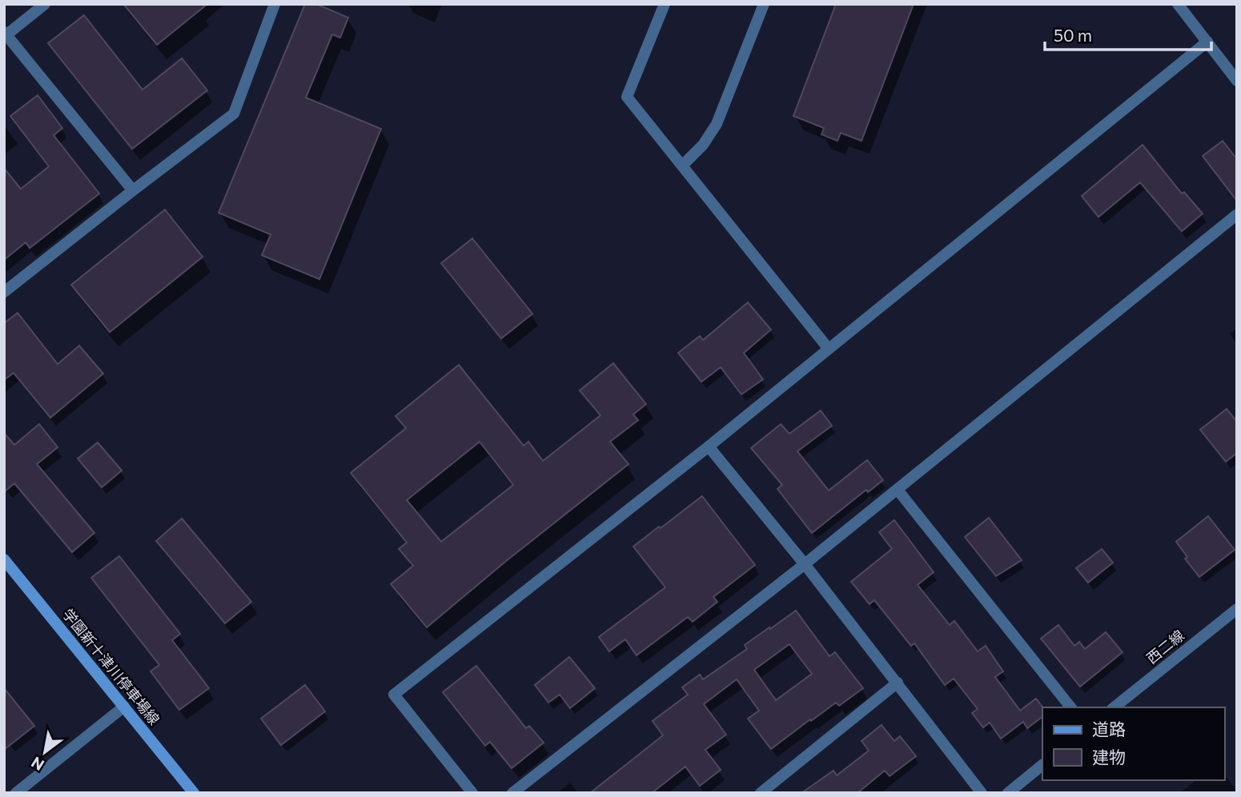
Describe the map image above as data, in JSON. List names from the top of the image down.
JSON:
{
  "streets": {
    "main road": ["学園新十津川停車場線"],
    "street": ["西二線"]
  },
  "legend": ["道路", "建物"],
  "scale_bar": "50 m",
  "north": "bottom left"
}
